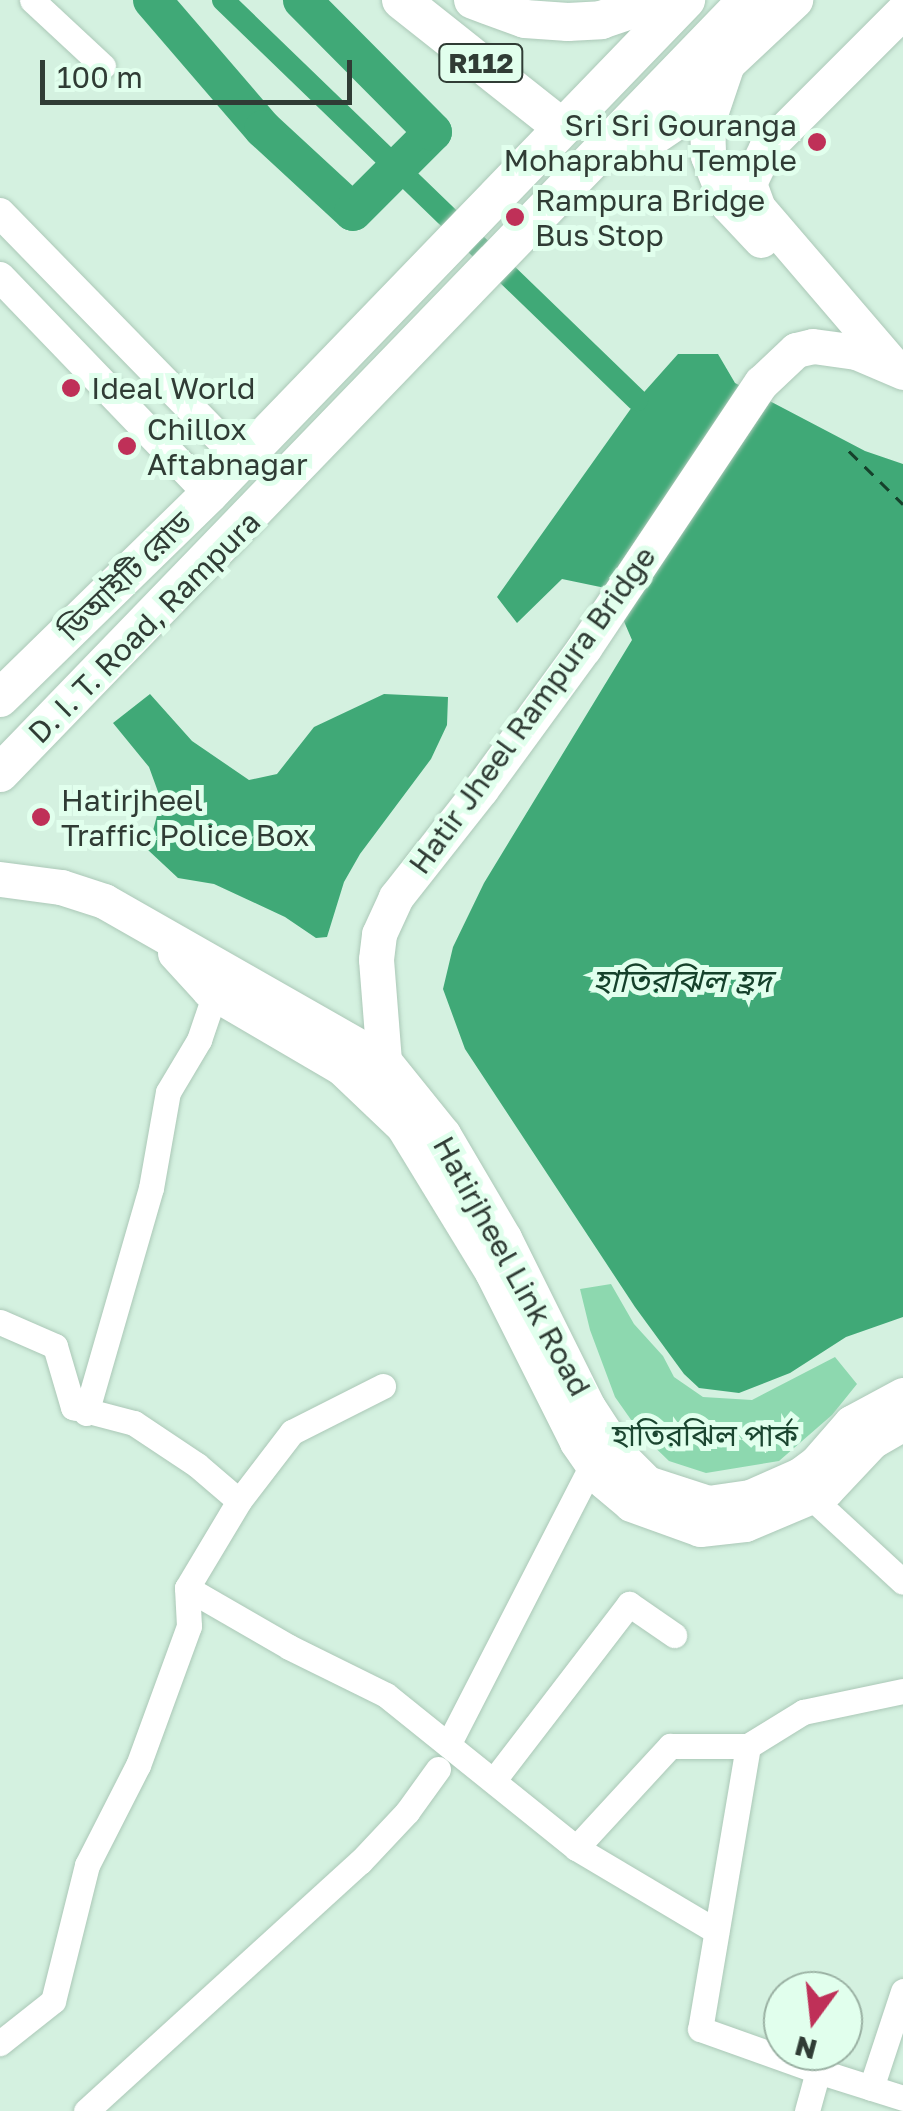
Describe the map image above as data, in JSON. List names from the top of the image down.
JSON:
{
  "streets": {
    "main road": [
      "R112",
      "ডিআইটি রোড",
      "D. I. T. Road, Rampura",
      "Hatir Jheel Rampura Bridge",
      "Hatirjheel Link Road"
    ]
  },
  "crossings": [
    ["R112", "ডিআইটি রোড"],
    ["Hatir Jheel Rampura Bridge", "Hatirjheel Link Road"]
  ],
  "water": ["হাতিরঝিল হ্রদ"],
  "parks": ["হাতিরঝিল পার্ক"],
  "places": [
    "Sri Sri Gouranga Mohaprabhu Temple",
    "Rampura Bridge Bus Stop",
    "Ideal World",
    "Chillox Aftabnagar",
    "Hatirjheel Traffic Police Box"
  ],
  "scale_bar": "100 m",
  "north": "bottom"
}
